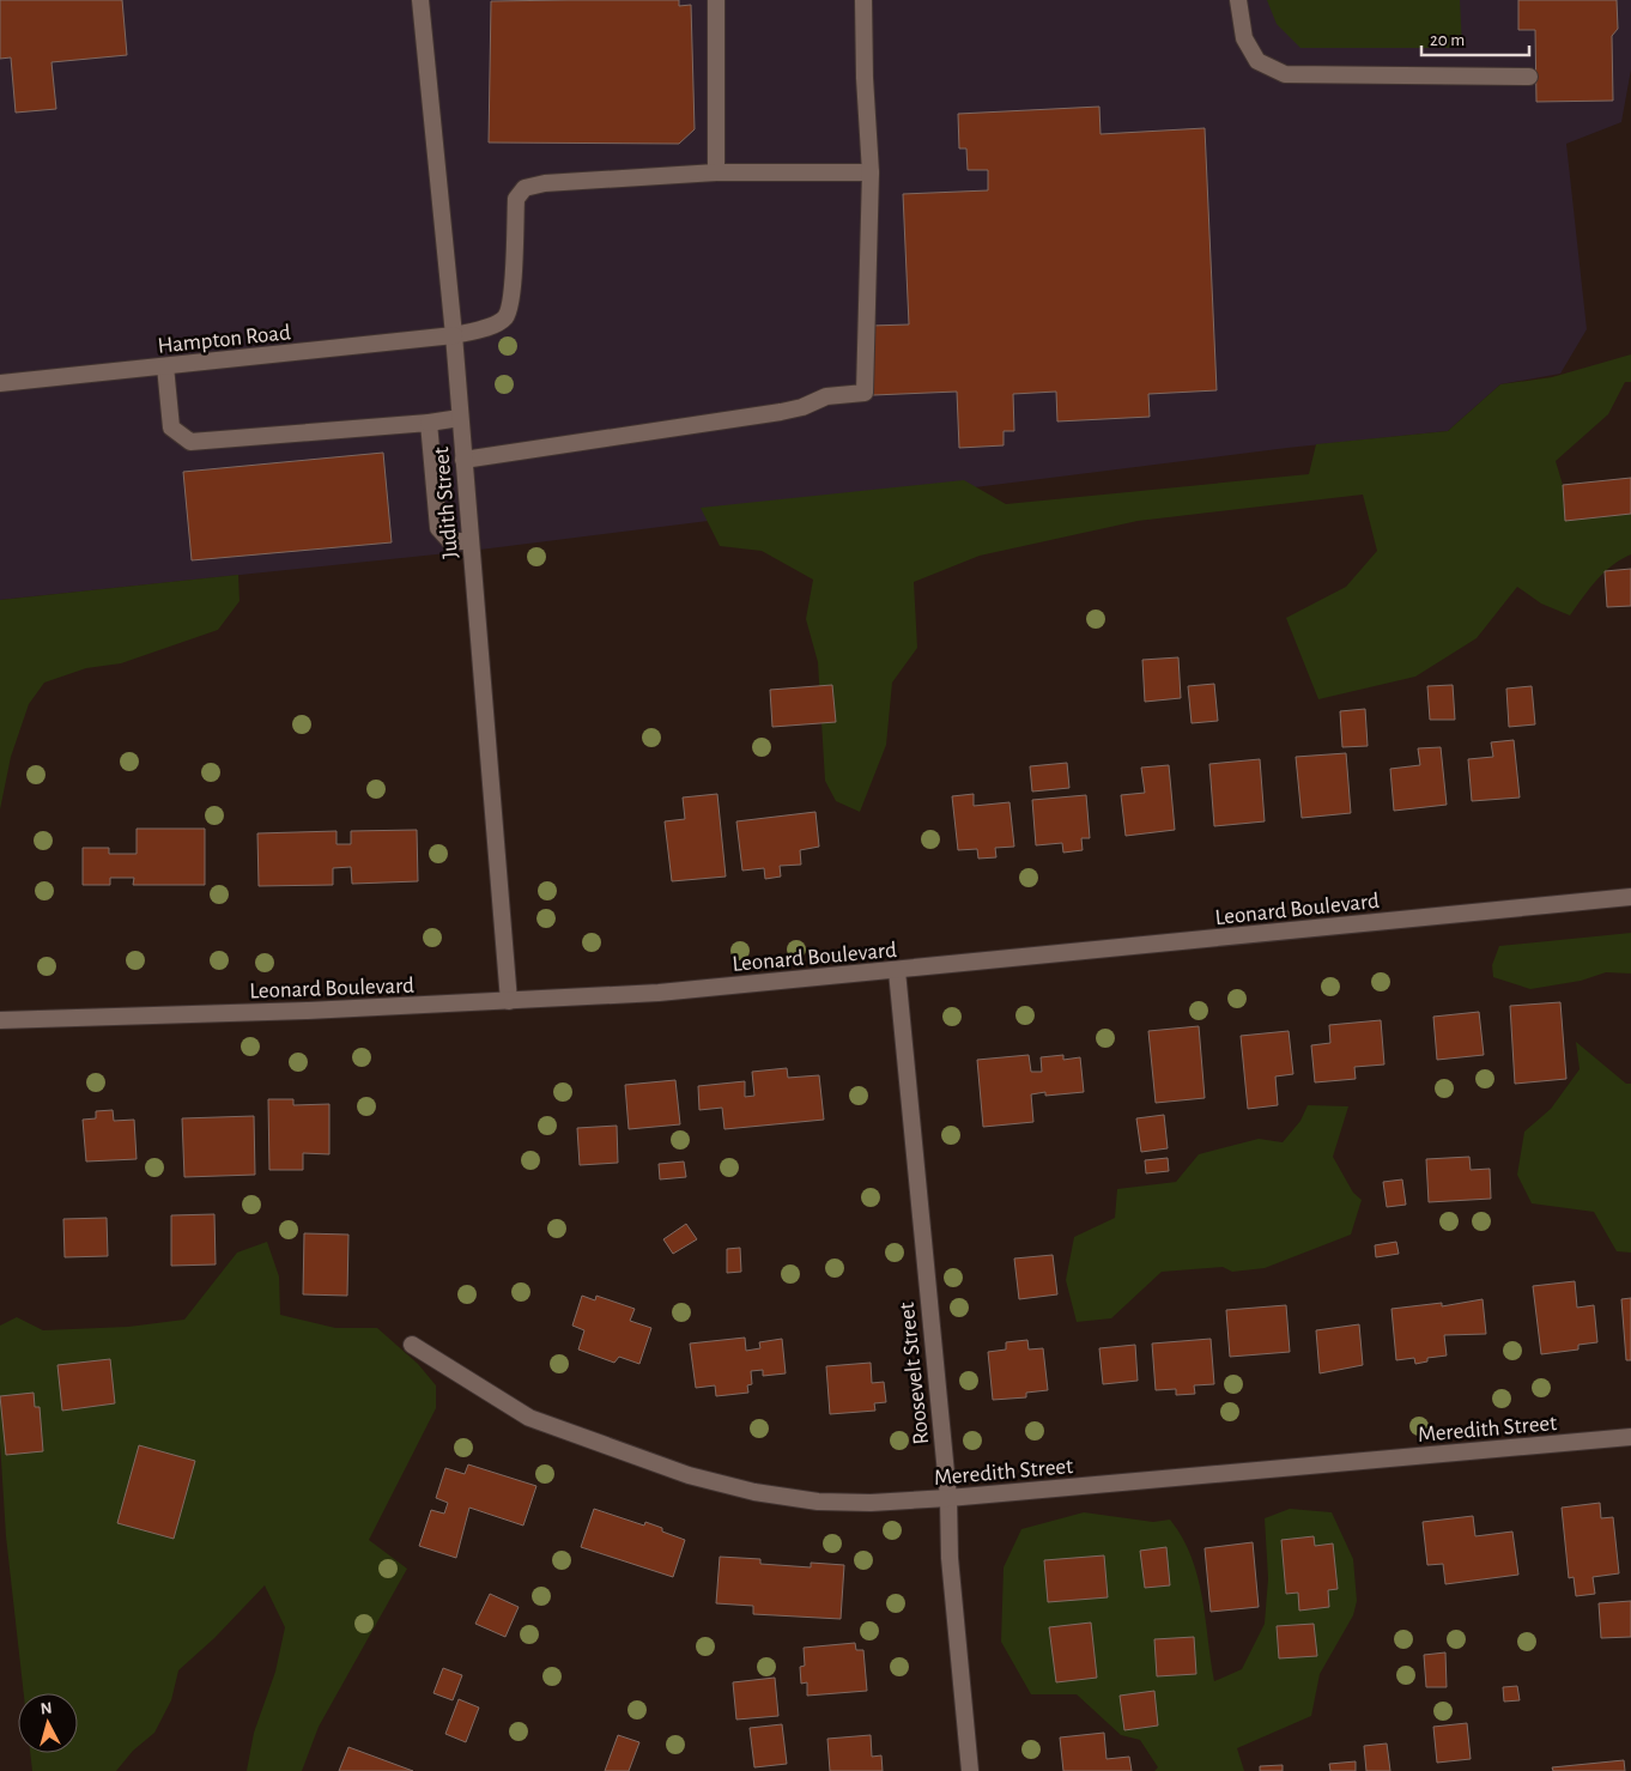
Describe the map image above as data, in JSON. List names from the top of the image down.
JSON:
{
  "streets": {
    "street": [
      "Hampton Road",
      "Judith Street",
      "Leonard Boulevard",
      "Roosevelt Street",
      "Meredith Street"
    ]
  },
  "crossings": [
    ["Hampton Road", "Judith Street"],
    ["Judith Street", "Leonard Boulevard"],
    ["Leonard Boulevard", "Roosevelt Street"],
    ["Roosevelt Street", "Meredith Street"]
  ],
  "scale_bar": "20 m",
  "north": "top"
}
